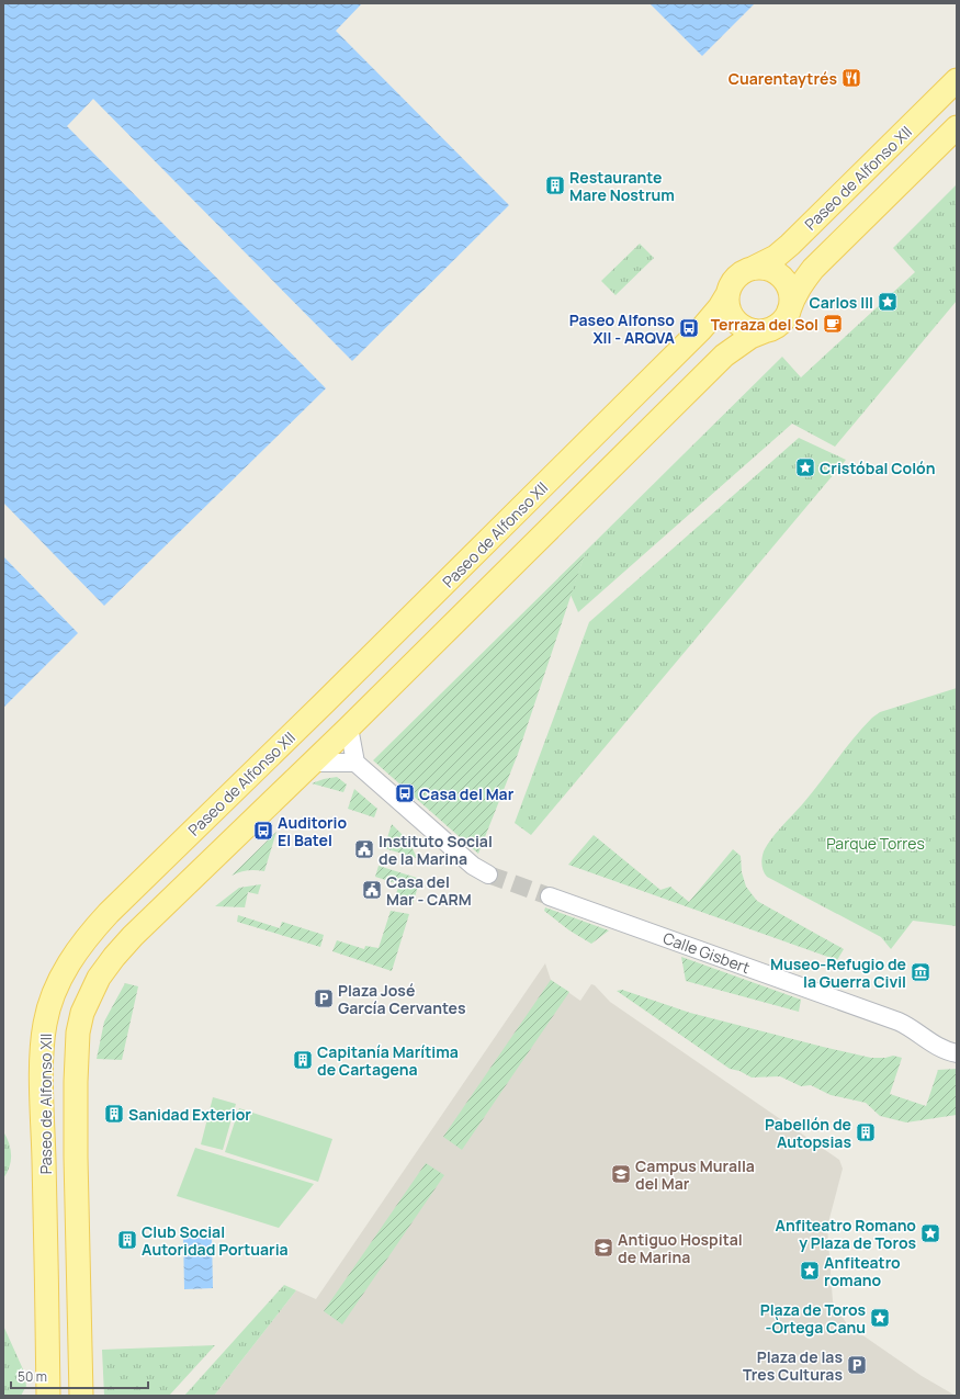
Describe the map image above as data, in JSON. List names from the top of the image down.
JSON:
{
  "streets": {
    "main road": ["Paseo de Alfonso XII"],
    "street": ["Calle Gisbert"]
  },
  "parks": ["Parque Torres"],
  "places": {
    "restaurant": ["Cuarentaytrés"],
    "building": [
      "Restaurante Mare Nostrum",
      "Capitanía Marítima de Cartagena",
      "Sanidad Exterior",
      "Pabellón de Autopsias",
      "Club Social Autoridad Portuaria"
    ],
    "place": [
      "Carlos III",
      "Cristóbal Colón",
      "Anfiteatro Romano y Plaza de Toros",
      "Anfiteatro romano",
      "Plaza de Toros -Òrtega Canu"
    ],
    "cafe": ["Terraza del Sol"],
    "bus stop": ["Paseo Alfonso XII - ARQVA", "Casa del Mar", "Auditorio El Batel"],
    "public building": ["Instituto Social de la Marina", "Casa del Mar - CARM"],
    "museum": ["Museo-Refugio de la Guerra Civil"],
    "parking": ["Plaza José García Cervantes", "Plaza de las Tres Culturas"],
    "school or university": ["Campus Muralla del Mar", "Antiguo Hospital de Marina"]
  },
  "scale_bar": "50 m"
}
